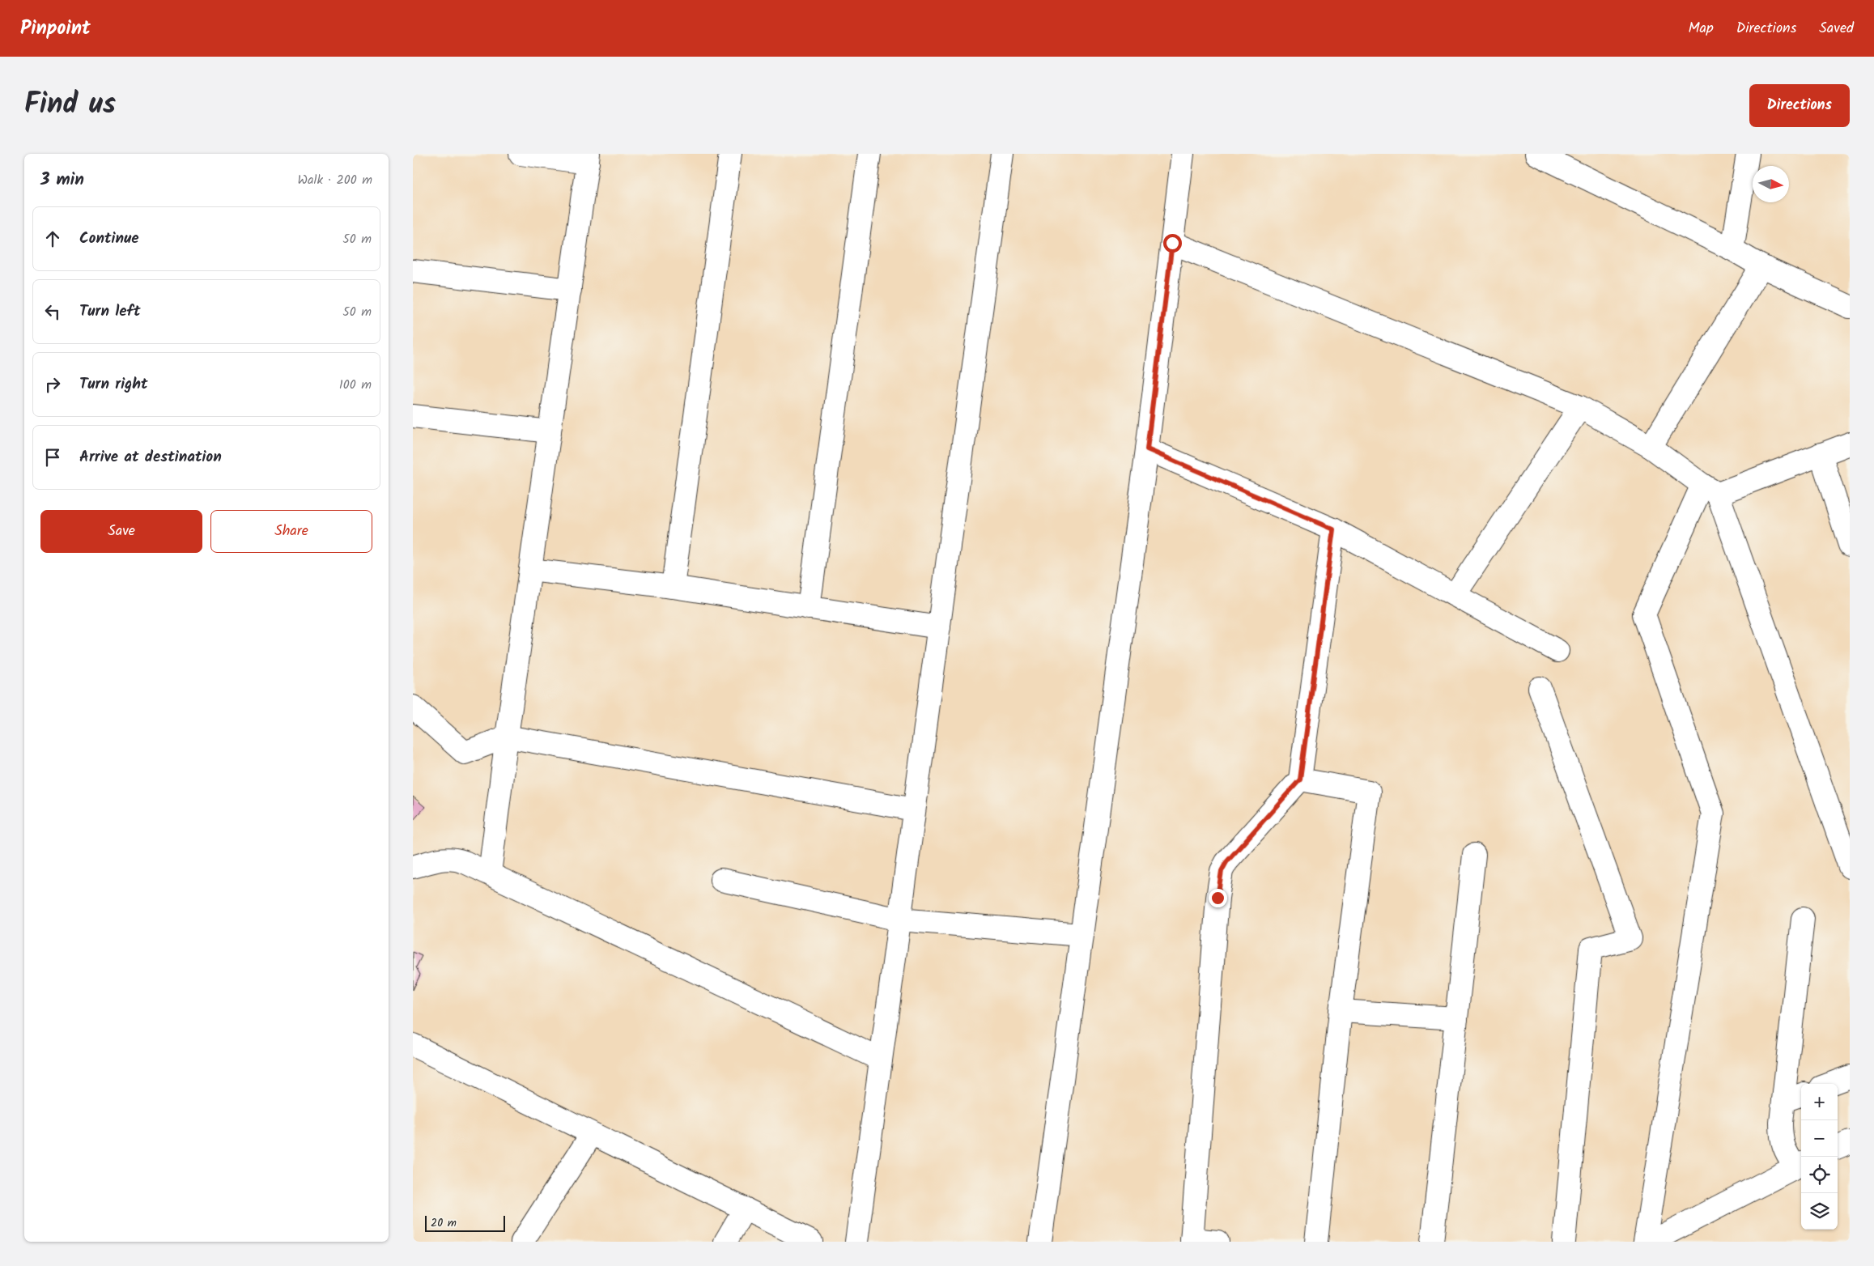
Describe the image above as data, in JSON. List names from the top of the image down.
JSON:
{
  "scale_bar": "20 m",
  "north": "right",
  "page": {
    "header": "Pinpoint",
    "nav": ["Map", "Directions", "Saved"],
    "title": "Find us",
    "buttons": [
      "Directions",
      ["Save", "Share"]
    ],
    "heading": ["3 min", "Walk · 200 m"],
    "list": [
      ["Continue", "50 m"],
      ["Turn left", "50 m"],
      ["Turn right", "100 m"],
      "Arrive at destination"
    ],
    "map_buttons": ["+", "−"],
    "scale": "20 m"
  }
}
